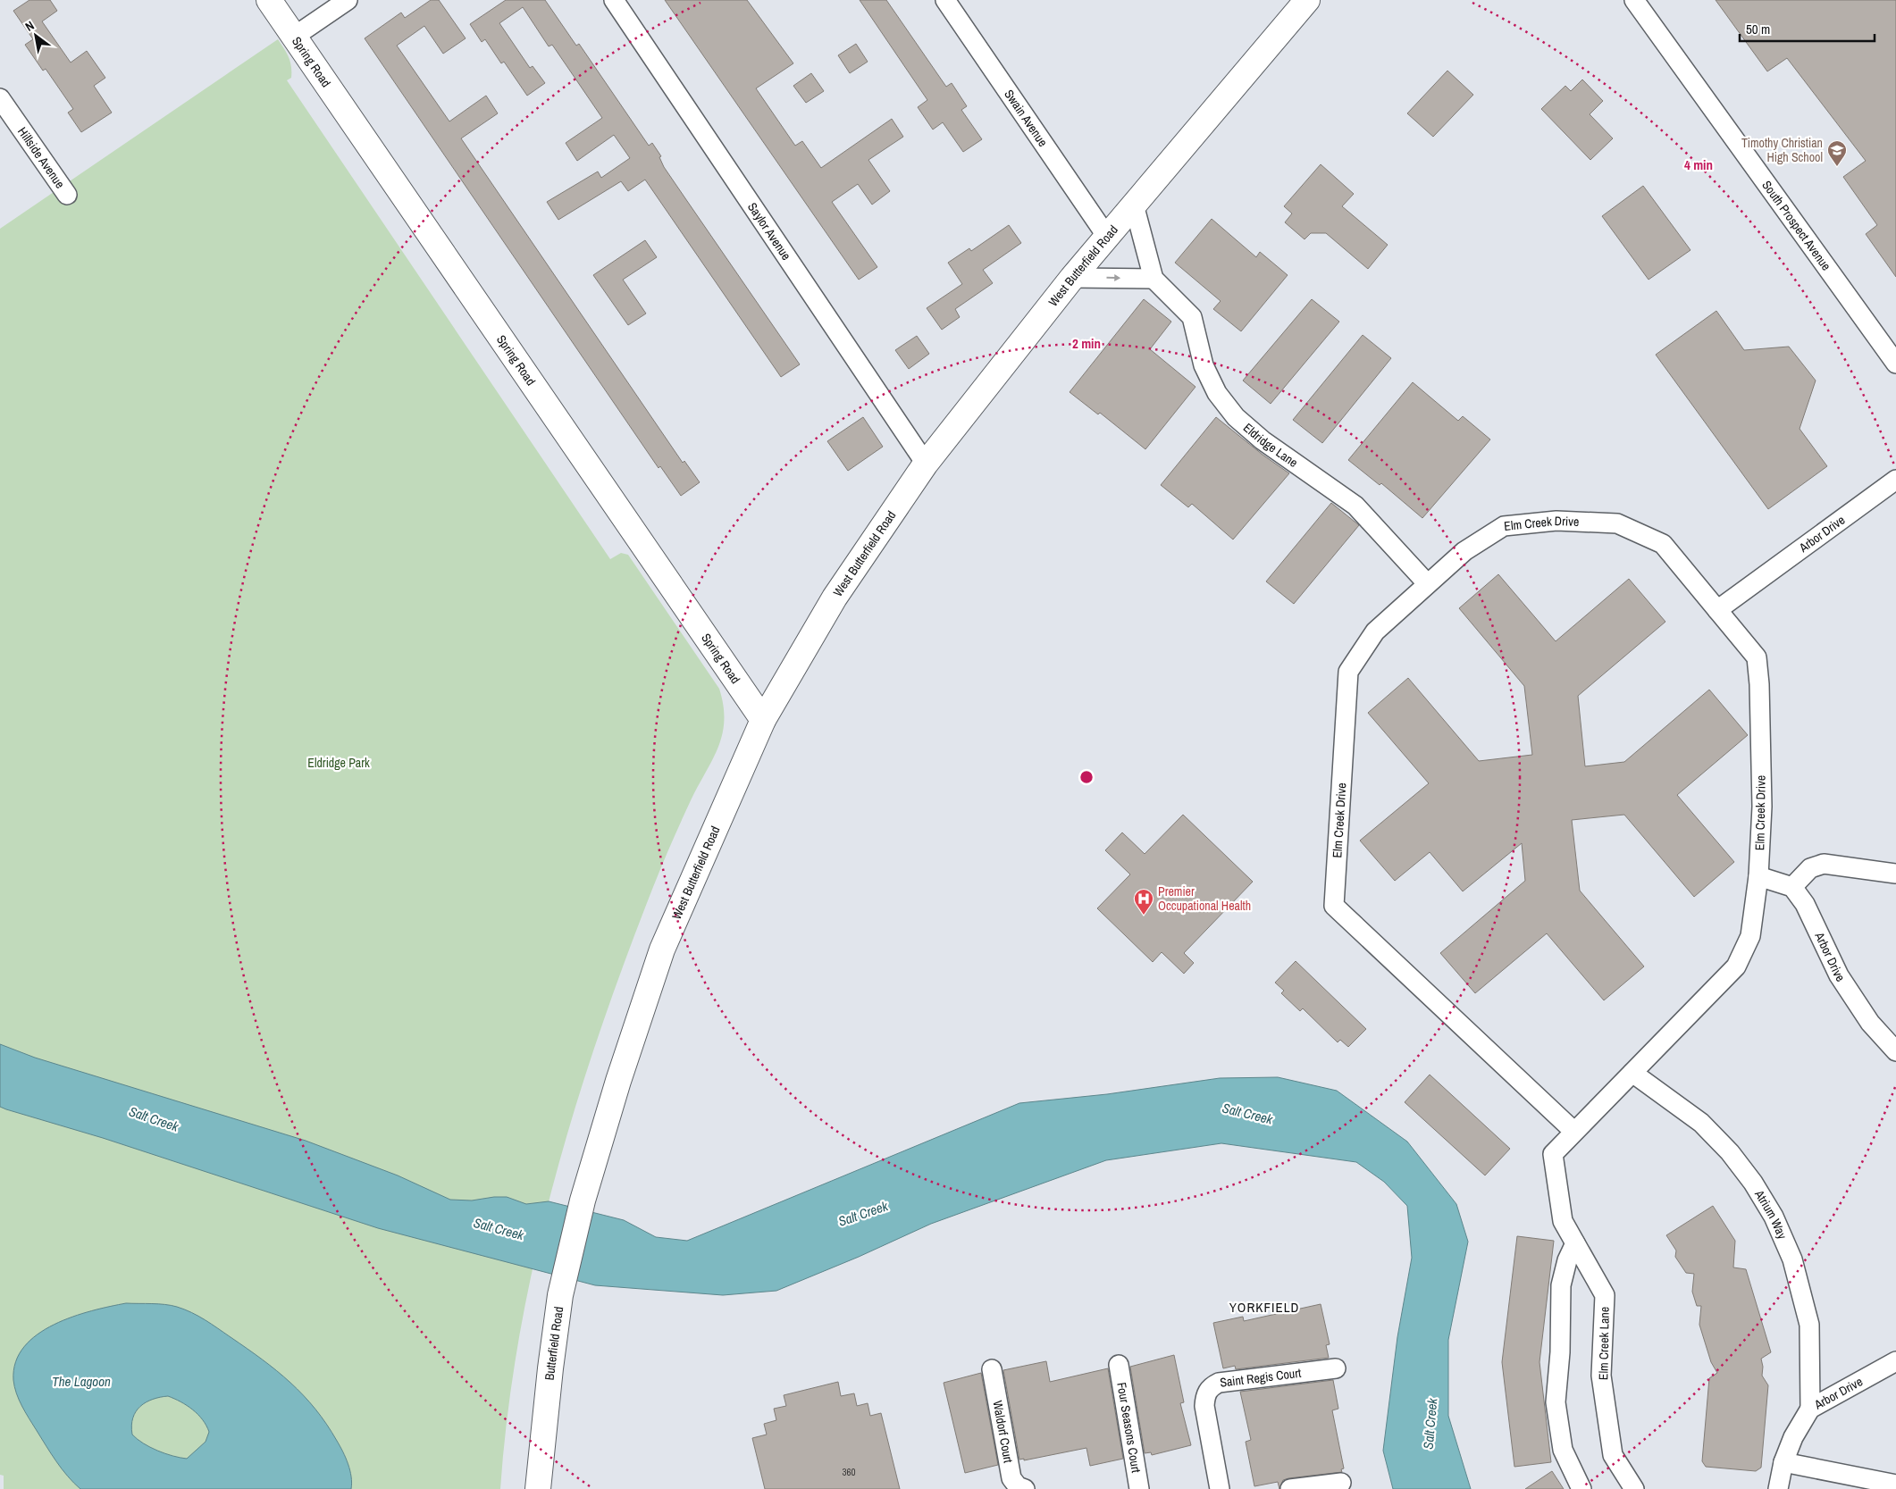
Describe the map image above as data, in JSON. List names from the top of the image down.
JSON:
{
  "streets": {
    "main road": ["Spring Road", "West Butterfield Road", "Butterfield Road"],
    "street": [
      "Swain Avenue",
      "Hillside Avenue",
      "South Prospect Avenue",
      "Saylor Avenue",
      "Eldridge Lane",
      "Elm Creek Drive",
      "Arbor Drive",
      "Atrium Way",
      "Elm Creek Lane",
      "Saint Regis Court",
      "Four Seasons Court",
      "Waldorf Court"
    ]
  },
  "crossings": [
    ["Spring Road", "West Butterfield Road"],
    ["Swain Avenue", "West Butterfield Road"],
    ["Saylor Avenue", "West Butterfield Road"],
    ["West Butterfield Road", "Butterfield Road"],
    ["Eldridge Lane", "Elm Creek Drive"],
    ["Elm Creek Drive", "Arbor Drive"],
    ["Elm Creek Drive", "Atrium Way"],
    ["Elm Creek Drive", "Elm Creek Lane"],
    ["Arbor Drive", "Atrium Way"]
  ],
  "districts": ["YORKFIELD"],
  "water": ["Salt Creek", "The Lagoon"],
  "parks": ["Eldridge Park"],
  "places": {
    "school or university": ["Timothy Christian High School"],
    "hospital": ["Premier Occupational Health"]
  },
  "house_numbers": ["360"],
  "scale_bar": "50 m",
  "north": "top left",
  "rings": ["4 min", "2 min"]
}
